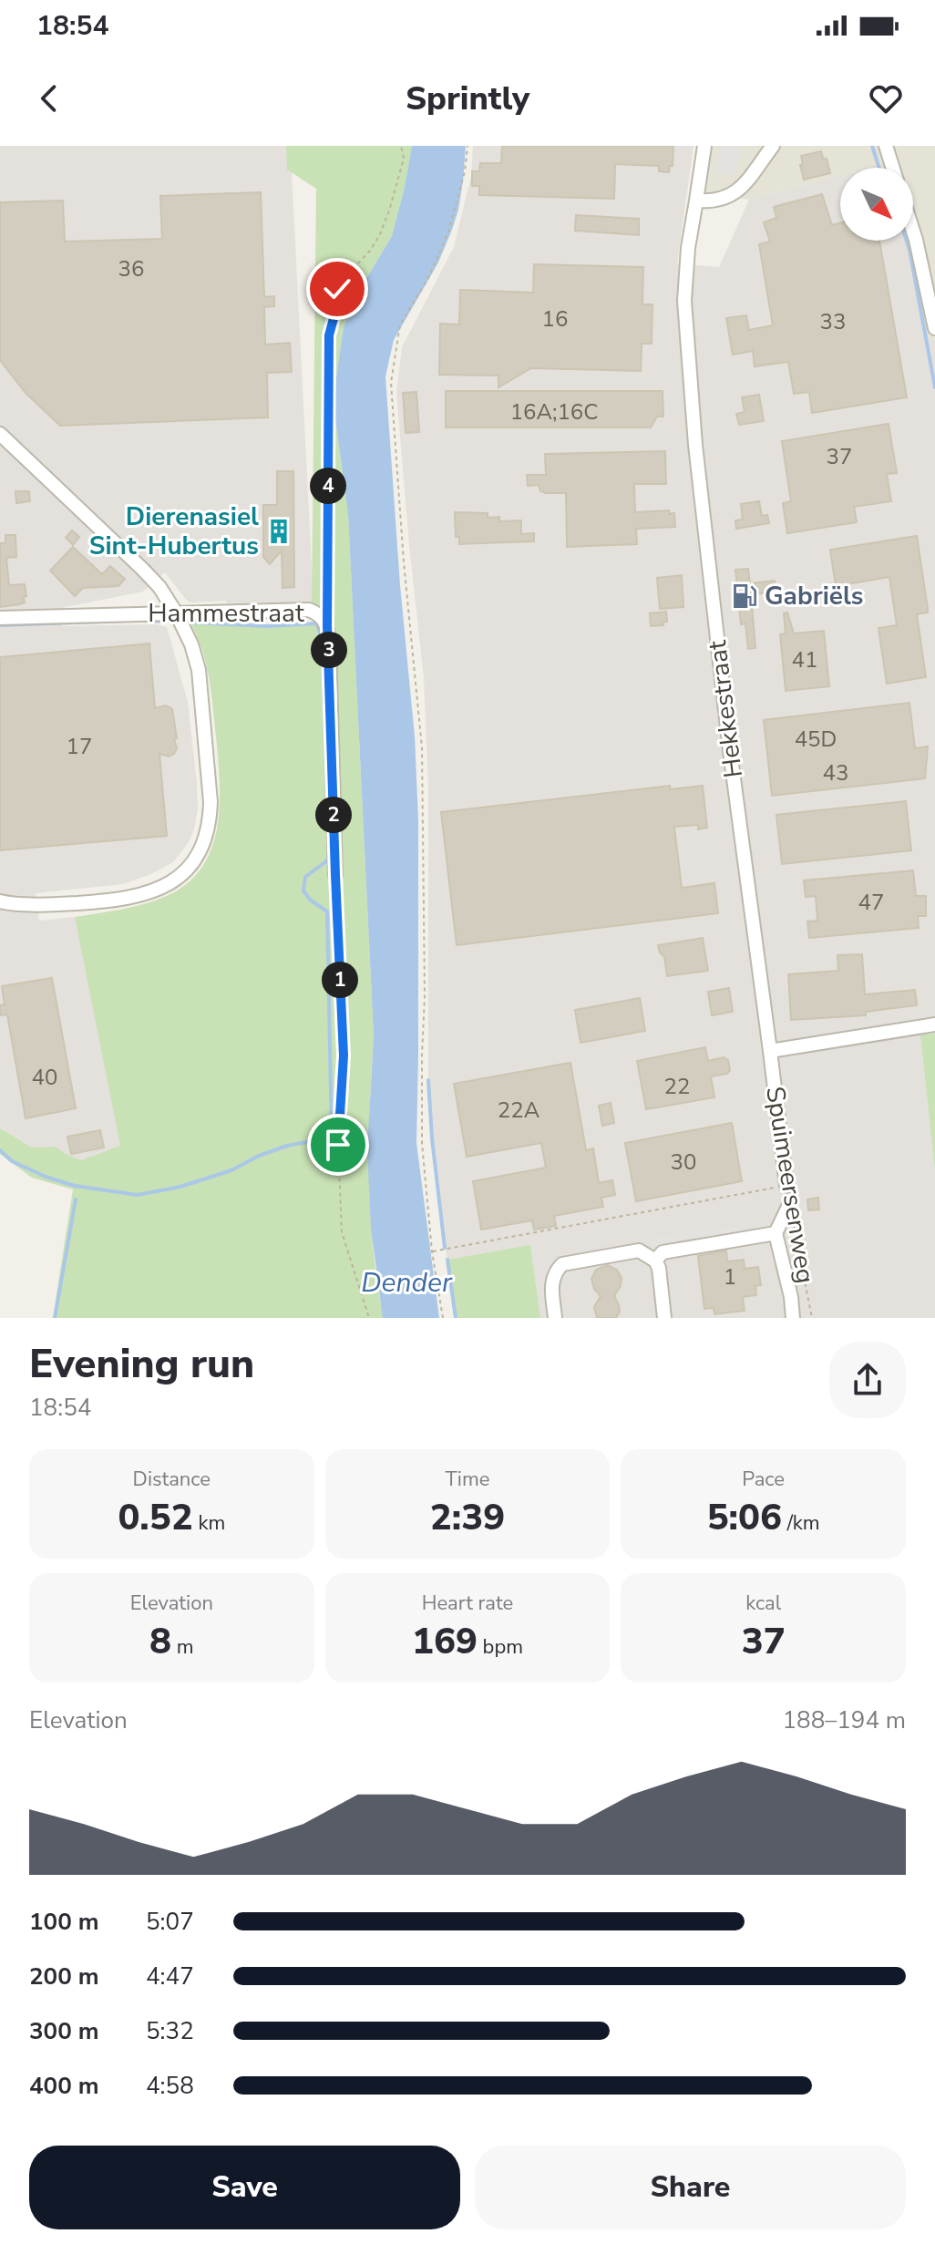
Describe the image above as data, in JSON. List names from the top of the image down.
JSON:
{
  "streets": {
    "street": ["Hammestraat", "Hekkestraat", "Spuimeersenweg"]
  },
  "crossings": [
    ["Hekkestraat", "Spuimeersenweg"]
  ],
  "water": ["Dender"],
  "places": {
    "building": ["Dierenasiel Sint-Hubertus"],
    "fuel station": ["Gabriëls"]
  },
  "house_numbers": [
    "36",
    "16",
    "33",
    "16A;16C",
    "37",
    "41",
    "45D",
    "17",
    "43",
    "47",
    "40",
    "22",
    "22A",
    "30",
    "1"
  ],
  "north": "bottom right",
  "page": {
    "status": "18:54",
    "header": "Sprintly",
    "pins": [
      "4",
      "3",
      "2",
      "1"
    ],
    "heading": ["Evening run", "18:54"],
    "stats": [
      ["Distance", "0.52 km"],
      ["Time", "2:39"],
      ["Pace", "5:06 /km"],
      ["Elevation", "8 m"],
      ["Heart rate", "169 bpm"],
      ["kcal", "37"]
    ],
    "chart": ["Elevation", "188–194 m"],
    "list": [
      {
        "name": "100 m",
        "note": "5:07"
      },
      {
        "name": "200 m",
        "note": "4:47"
      },
      {
        "name": "300 m",
        "note": "5:32"
      },
      {
        "name": "400 m",
        "note": "4:58"
      }
    ],
    "buttons": ["Save", "Share"]
  }
}
